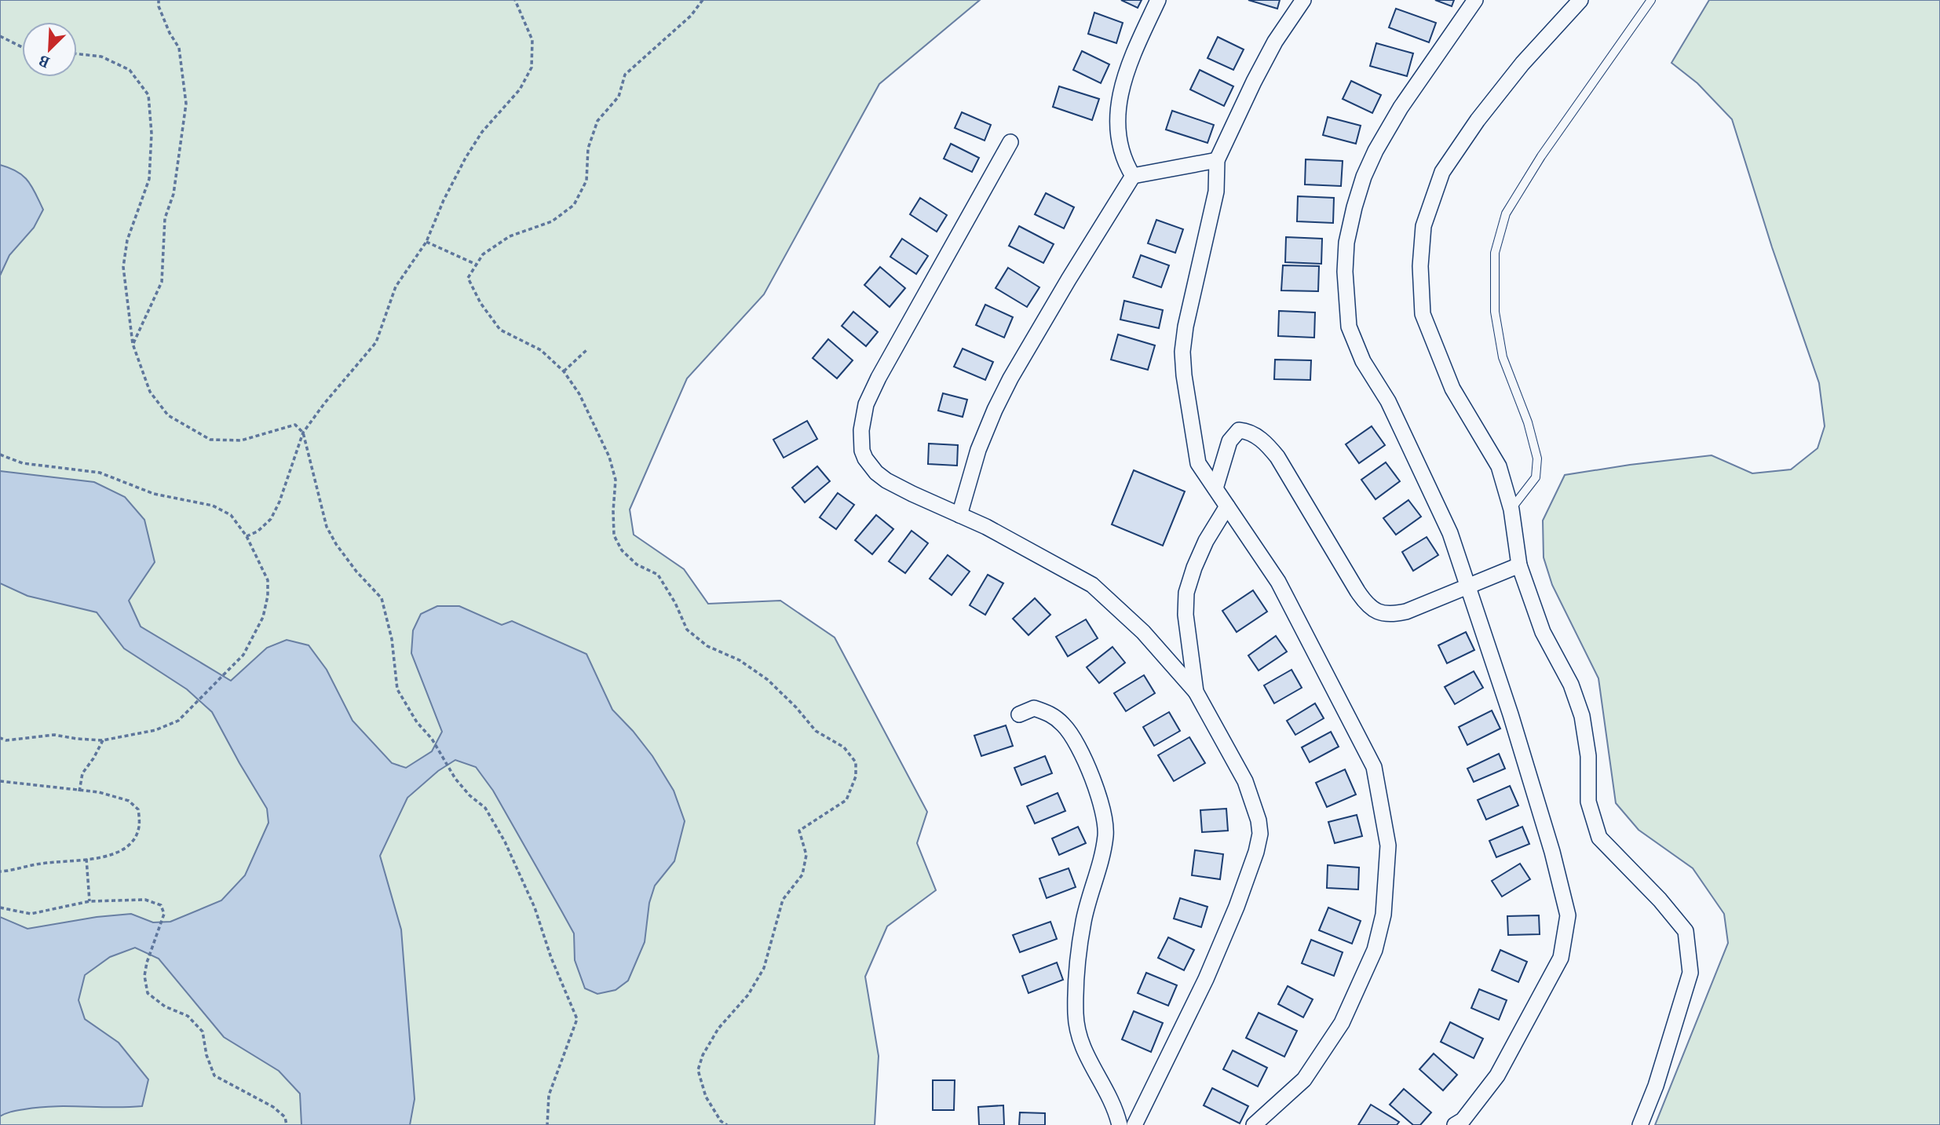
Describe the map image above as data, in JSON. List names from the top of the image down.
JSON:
{
  "north": "bottom left"
}
